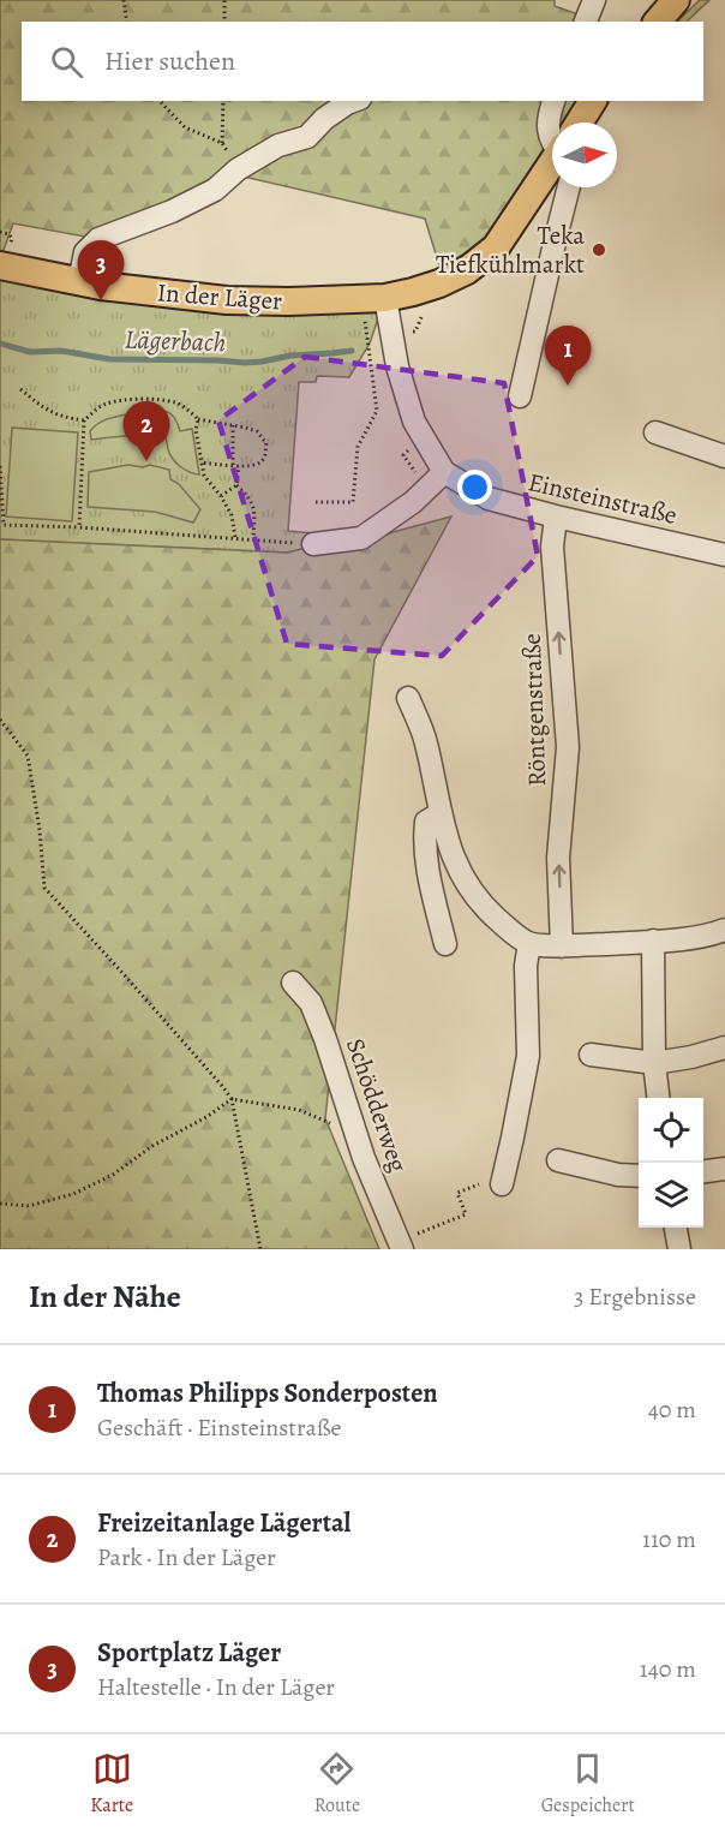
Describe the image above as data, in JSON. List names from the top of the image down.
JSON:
{
  "streets": {
    "main road": ["In der Läger"],
    "street": ["Einsteinstraße", "Röntgenstraße", "Schödderweg"]
  },
  "crossings": [
    ["In der Läger", "Einsteinstraße"],
    ["Einsteinstraße", "Röntgenstraße"]
  ],
  "water": ["Lägerbach"],
  "places": ["Teka Tiefkühlmarkt"],
  "north": "right",
  "page": {
    "search": "Hier suchen",
    "pins": ["3", "1", "2"],
    "heading": ["In der Nähe", "3 Ergebnisse"],
    "list": [
      {
        "mark": "1",
        "name": "Thomas Philipps Sonderposten",
        "note": "Geschäft · Einsteinstraße",
        "value": "40 m"
      },
      {
        "mark": "2",
        "name": "Freizeitanlage Lägertal",
        "note": "Park · In der Läger",
        "value": "110 m"
      },
      {
        "mark": "3",
        "name": "Sportplatz Läger",
        "note": "Haltestelle · In der Läger",
        "value": "140 m"
      }
    ],
    "nav": ["Karte", "Route", "Gespeichert"]
  }
}
